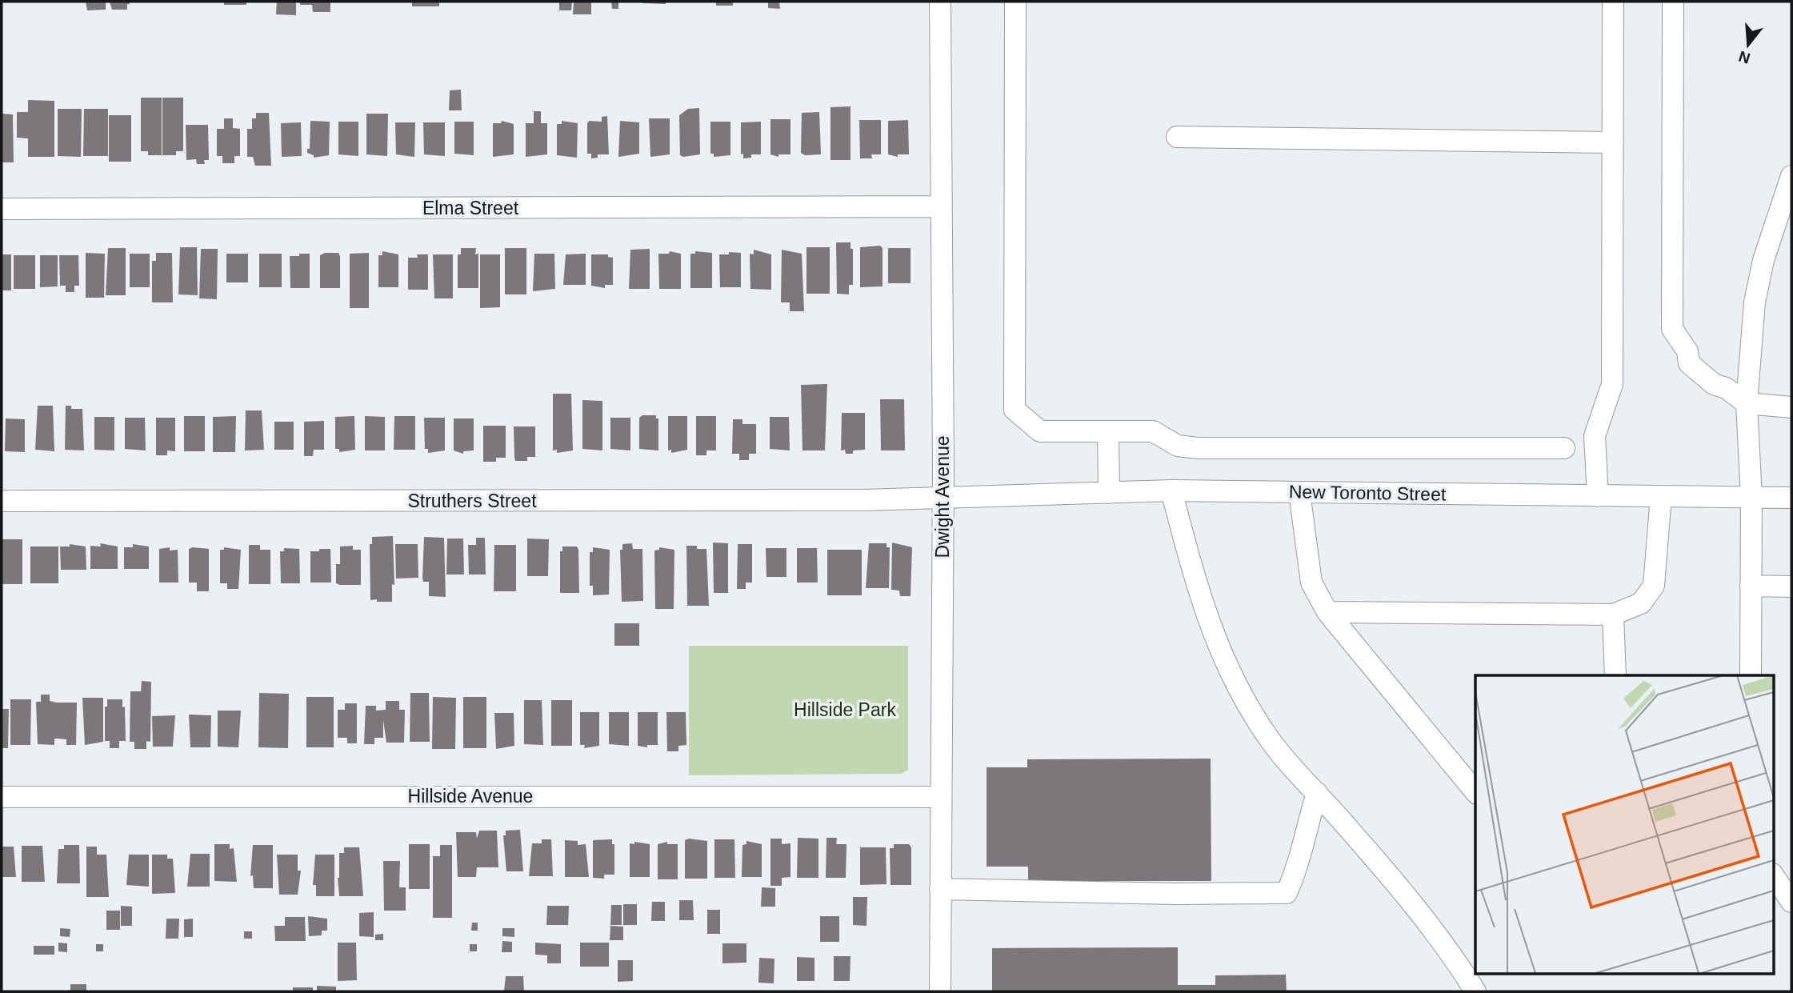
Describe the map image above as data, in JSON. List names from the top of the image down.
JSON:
{
  "streets": {
    "street": [
      "Elma Street",
      "New Toronto Street",
      "Dwight Avenue",
      "Struthers Street",
      "Hillside Avenue"
    ]
  },
  "crossings": [
    ["Elma Street", "Dwight Avenue"],
    ["New Toronto Street", "Dwight Avenue"],
    ["New Toronto Street", "Struthers Street"],
    ["Dwight Avenue", "Struthers Street"],
    ["Dwight Avenue", "Hillside Avenue"]
  ],
  "parks": ["Hillside Park"],
  "north": "bottom"
}
